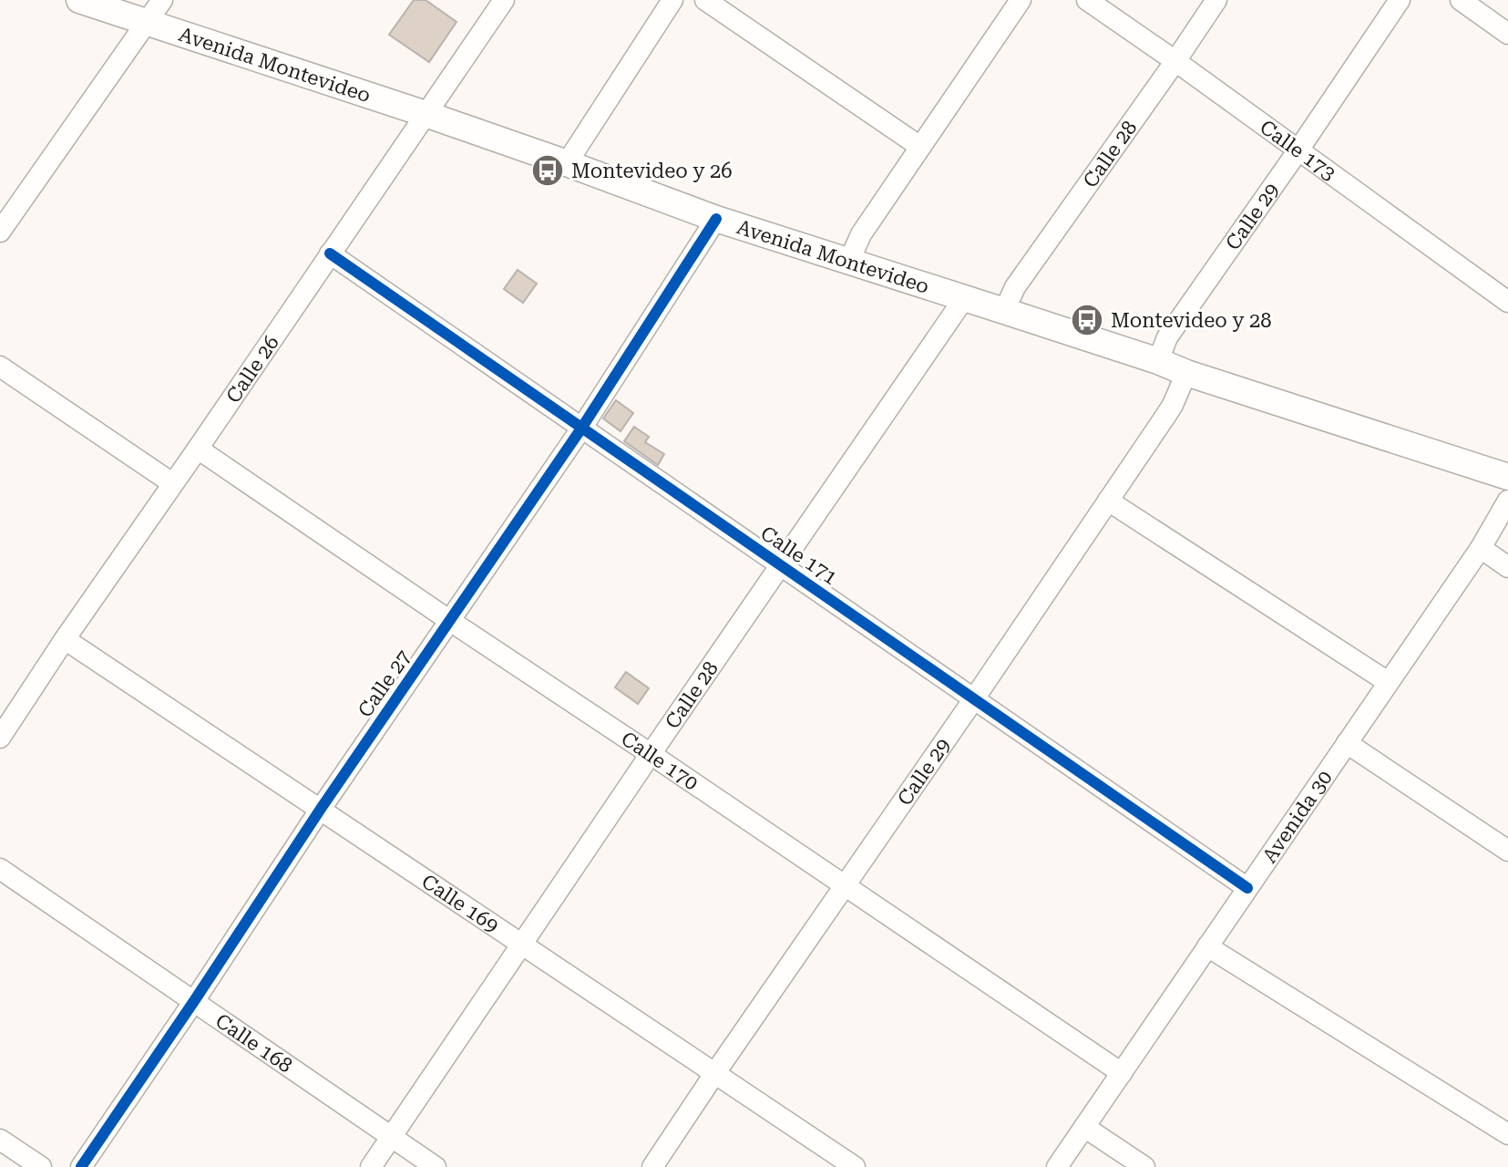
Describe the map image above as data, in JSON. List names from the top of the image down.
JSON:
{
  "streets": {
    "main road": ["Avenida Montevideo"],
    "street": [
      "Calle 173",
      "Calle 28",
      "Calle 29",
      "Calle 26",
      "Calle 171",
      "Calle 27",
      "Calle 170",
      "Avenida 30",
      "Calle 169",
      "Calle 168"
    ]
  },
  "crossings": [
    ["Avenida Montevideo", "Calle 28"],
    ["Avenida Montevideo", "Calle 29"],
    ["Avenida Montevideo", "Calle 26"],
    ["Avenida Montevideo", "Calle 27"],
    ["Calle 173", "Calle 28"],
    ["Calle 173", "Calle 29"],
    ["Calle 28", "Calle 171"],
    ["Calle 28", "Calle 170"],
    ["Calle 28", "Calle 169"],
    ["Calle 28", "Calle 168"],
    ["Calle 29", "Calle 171"],
    ["Calle 29", "Calle 170"],
    ["Calle 29", "Calle 169"],
    ["Calle 26", "Calle 171"],
    ["Calle 26", "Calle 170"],
    ["Calle 26", "Calle 169"],
    ["Calle 171", "Calle 27"],
    ["Calle 171", "Avenida 30"],
    ["Calle 27", "Calle 170"],
    ["Calle 27", "Calle 169"],
    ["Calle 27", "Calle 168"],
    ["Calle 170", "Avenida 30"]
  ],
  "places": {
    "bus stop": ["Montevideo y 26", "Montevideo y 28"]
  }
}
